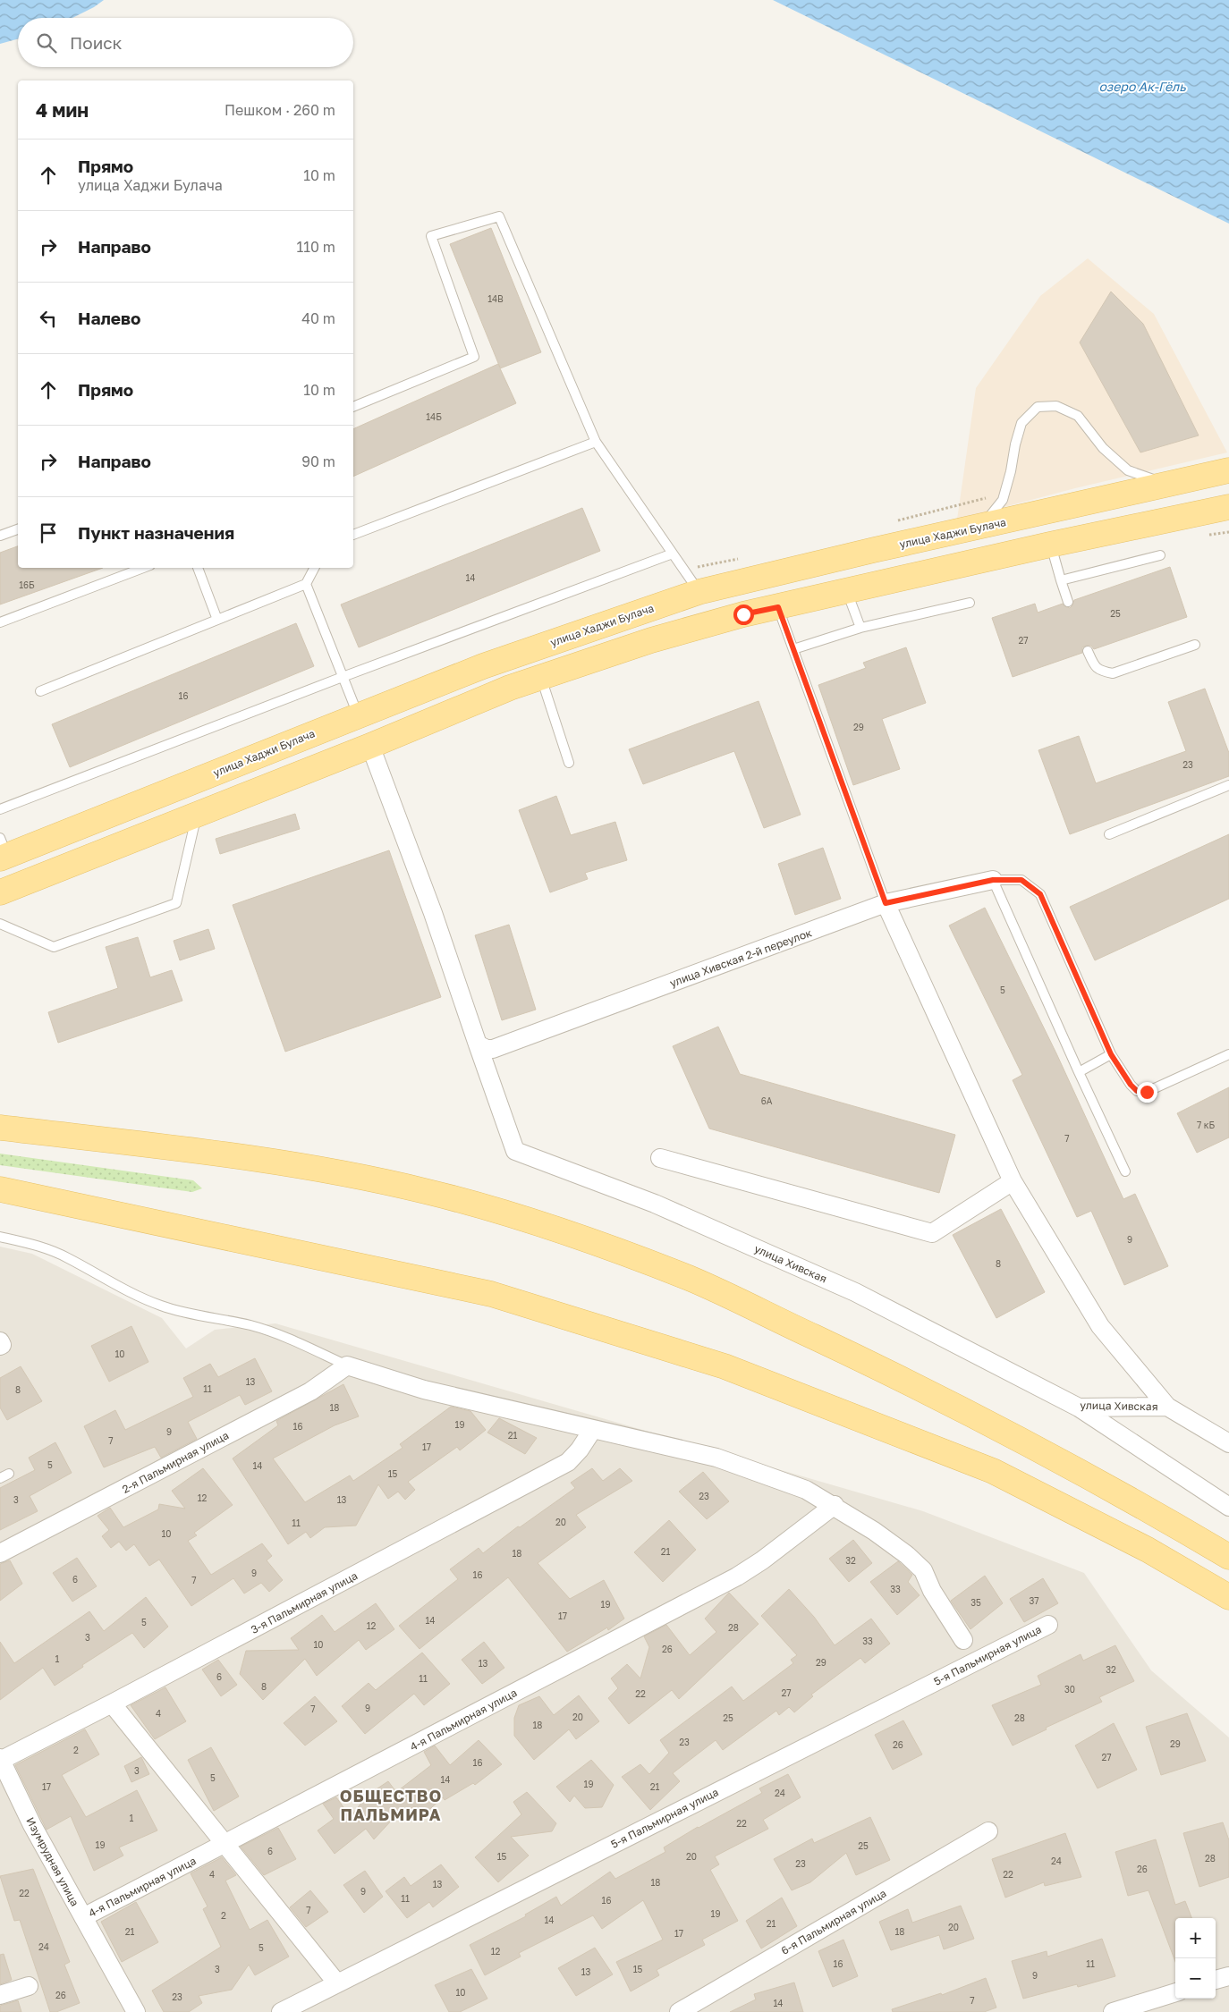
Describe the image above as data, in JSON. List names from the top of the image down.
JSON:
{
  "streets": {
    "main road": ["улица Хаджи Булача"],
    "street": [
      "улица Хивская 2-й переулок",
      "улица Хивская",
      "2-я Пальмирная улица",
      "3-я Пальмирная улица",
      "5-я Пальмирная улица",
      "4-я Пальмирная улица",
      "Изумрудная улица",
      "6-я Пальмирная улица"
    ]
  },
  "crossings": [
    ["улица Хивская 2-й переулок", "улица Хивская"],
    ["3-я Пальмирная улица", "Изумрудная улица"],
    ["4-я Пальмирная улица", "Изумрудная улица"]
  ],
  "districts": ["ОБЩЕСТВО ПАЛЬМИРА"],
  "water": ["озеро Ак-Гёль"],
  "house_numbers": [
    "14В",
    "14Б",
    "14",
    "16Б",
    "25",
    "27",
    "16",
    "29",
    "23",
    "5",
    "6А",
    "7 кБ",
    "7",
    "9",
    "8",
    "10",
    "13",
    "11",
    "8",
    "18",
    "19",
    "16",
    "9",
    "21",
    "7",
    "17",
    "5",
    "14",
    "15",
    "23",
    "12",
    "3",
    "13",
    "20",
    "11",
    "10",
    "21",
    "18",
    "32",
    "9",
    "16",
    "6",
    "7",
    "33",
    "37",
    "35",
    "19",
    "17",
    "14",
    "5",
    "12",
    "28",
    "3",
    "33",
    "10",
    "26",
    "1",
    "29",
    "13",
    "32",
    "6",
    "11",
    "8",
    "30",
    "27",
    "22",
    "9",
    "7",
    "4",
    "20",
    "25",
    "28",
    "18",
    "23",
    "29",
    "26",
    "2",
    "27",
    "16",
    "3",
    "5",
    "14",
    "19",
    "17",
    "21",
    "24",
    "1",
    "22",
    "19",
    "25",
    "6",
    "15",
    "20",
    "28",
    "24",
    "23",
    "26",
    "4",
    "22",
    "18",
    "13",
    "9",
    "22",
    "11",
    "16",
    "7",
    "19",
    "2",
    "14",
    "21",
    "20",
    "21",
    "18",
    "17",
    "24",
    "5",
    "12",
    "16",
    "11",
    "3",
    "15",
    "13",
    "9",
    "10",
    "26",
    "23",
    "7",
    "14"
  ],
  "page": {
    "search": "Поиск",
    "heading": ["4 мин", "Пешком · 260 m"],
    "list": [
      ["Прямо", "улица Хаджи Булача", "10 m"],
      ["Направо", "110 m"],
      ["Налево", "40 m"],
      ["Прямо", "10 m"],
      ["Направо", "90 m"],
      "Пункт назначения"
    ],
    "map_buttons": ["+", "−"]
  }
}
